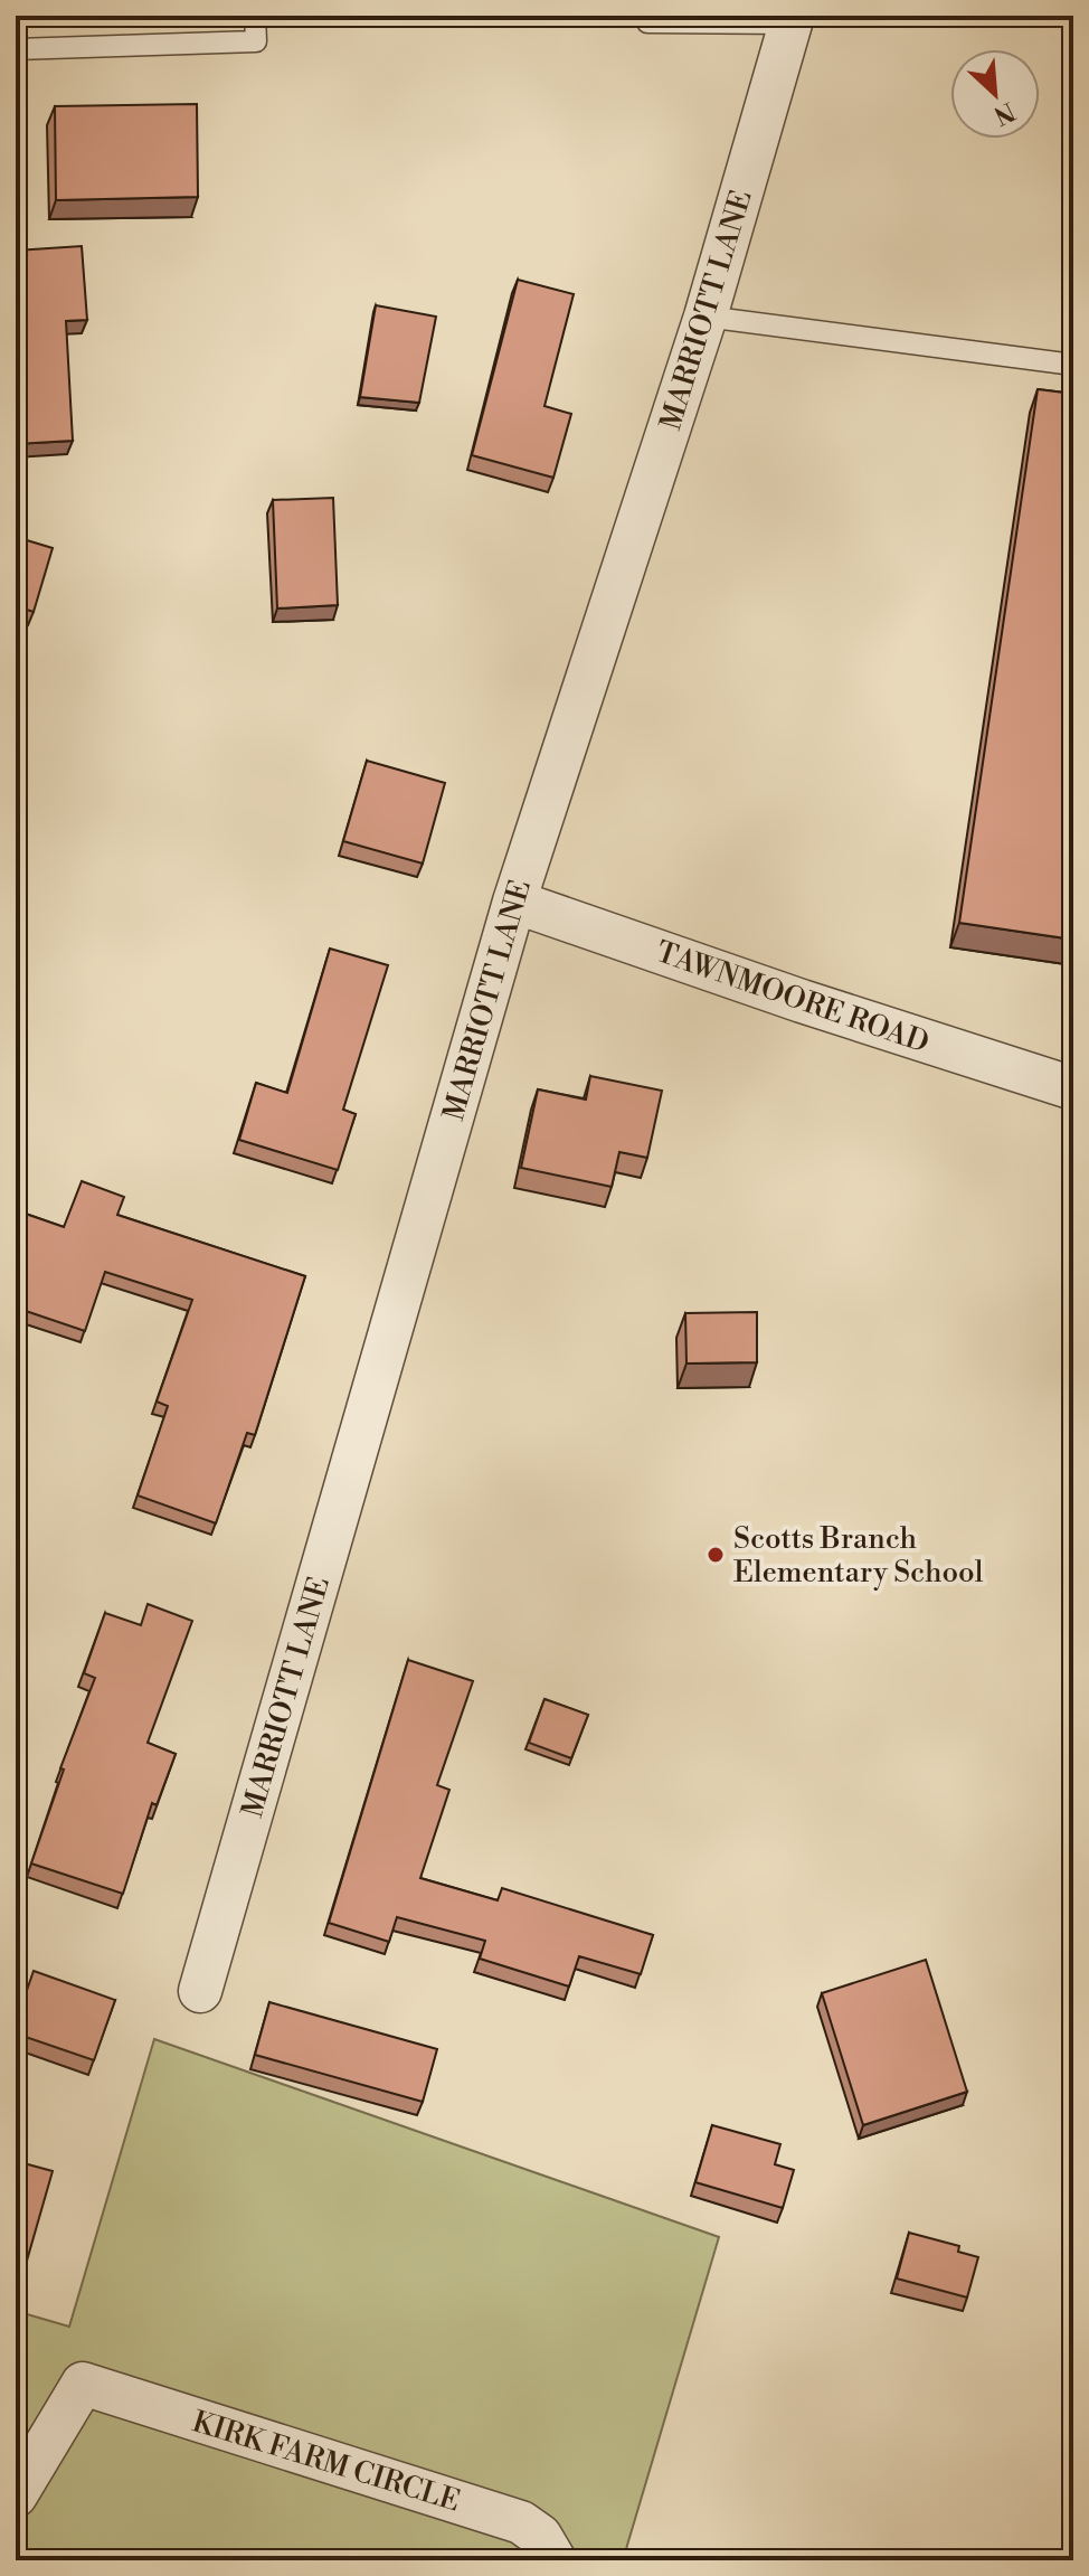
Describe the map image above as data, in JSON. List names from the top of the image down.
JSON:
{
  "streets": {
    "street": ["MARRIOTT LANE", "TAWNMOORE ROAD", "KIRK FARM CIRCLE"]
  },
  "crossings": [
    ["MARRIOTT LANE", "TAWNMOORE ROAD"]
  ],
  "places": ["Scotts Branch Elementary School"],
  "north": "bottom right"
}
